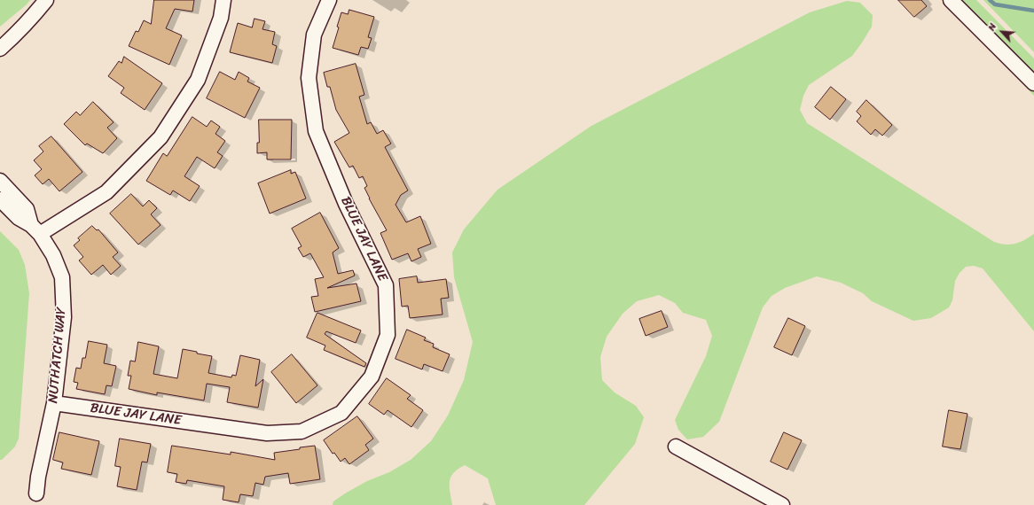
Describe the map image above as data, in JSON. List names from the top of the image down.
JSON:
{
  "streets": {
    "street": ["BLUE JAY LANE", "NUTHATCH WAY"]
  },
  "crossings": [
    ["BLUE JAY LANE", "NUTHATCH WAY"]
  ],
  "north": "top left"
}
